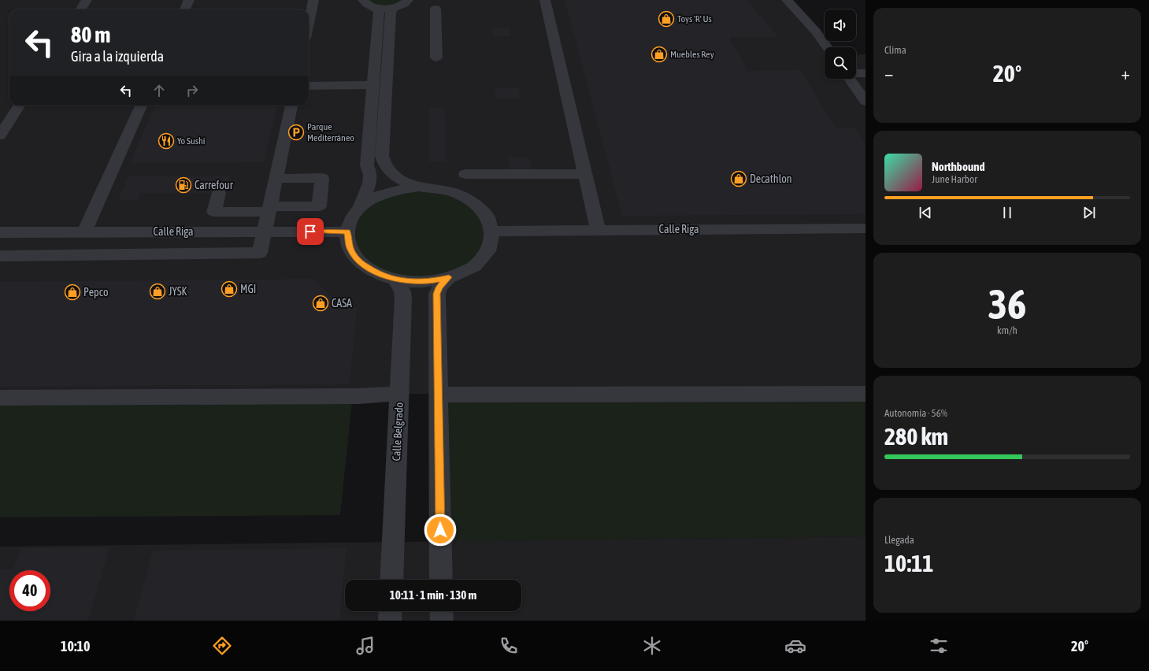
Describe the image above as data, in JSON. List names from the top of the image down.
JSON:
{
  "streets": {
    "street": ["Calle Riga", "Calle Belgrado"]
  },
  "places": {
    "shop": [
      "Toys 'R' Us",
      "Muebles Rey",
      "Decathlon",
      "MGI",
      "JYSK",
      "Pepco",
      "CASA"
    ],
    "parking": ["Parque Mediterráneo"],
    "restaurant": ["Yo Sushi"],
    "fuel station": ["Carrefour"]
  },
  "page": {
    "tile": [
      "Clima",
      ["36", "km/h"],
      ["Autonomía · 56%", "280 km"],
      ["Llegada", "10:11"]
    ],
    "turn": ["80 m", "Gira a la izquierda"],
    "heat": ["−", "20°", "+"],
    "song": ["Northbound", "June Harbor"],
    "limit": "40",
    "trip": "10:11 · 1 min · 130 m",
    "tabs": ["10:10", "20°"]
  }
}
